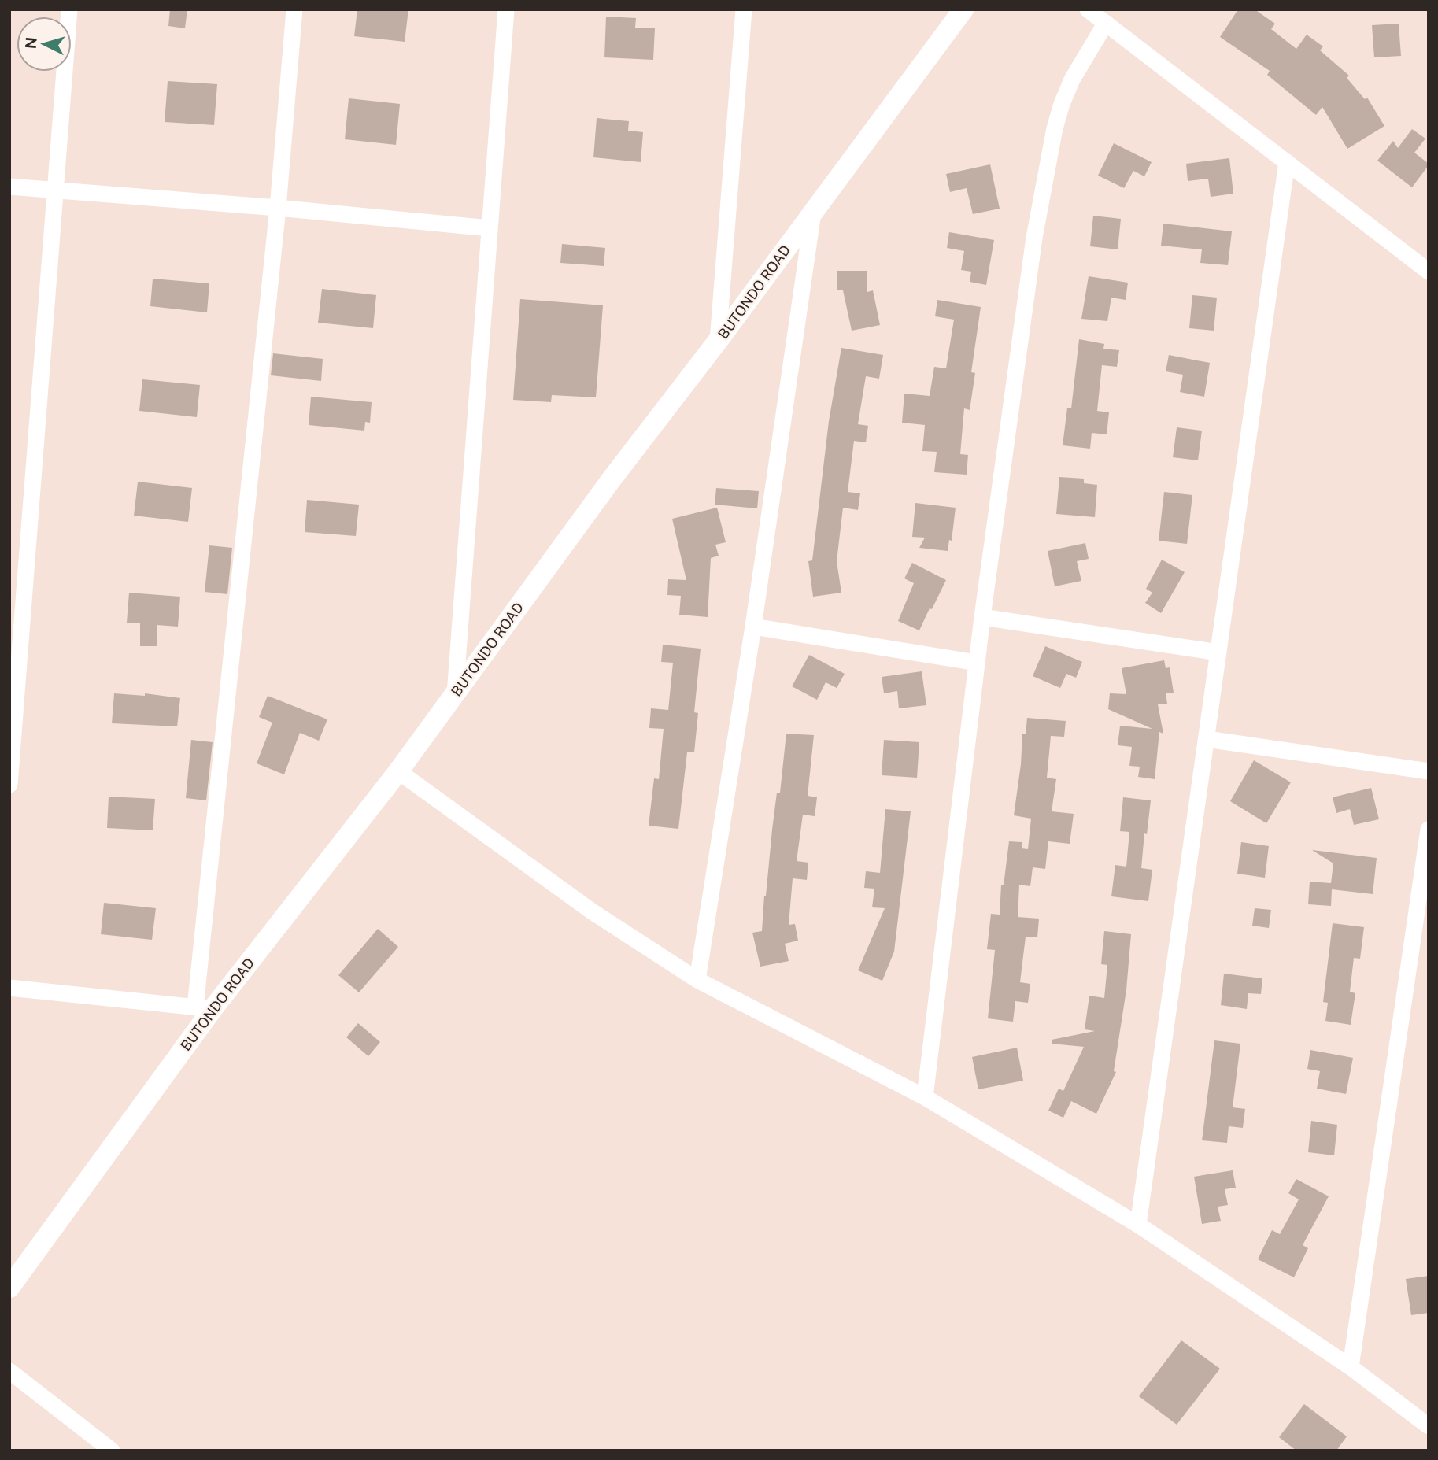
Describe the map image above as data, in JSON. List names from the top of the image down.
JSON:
{
  "streets": {
    "street": ["BUTONDO ROAD"]
  },
  "north": "left"
}
